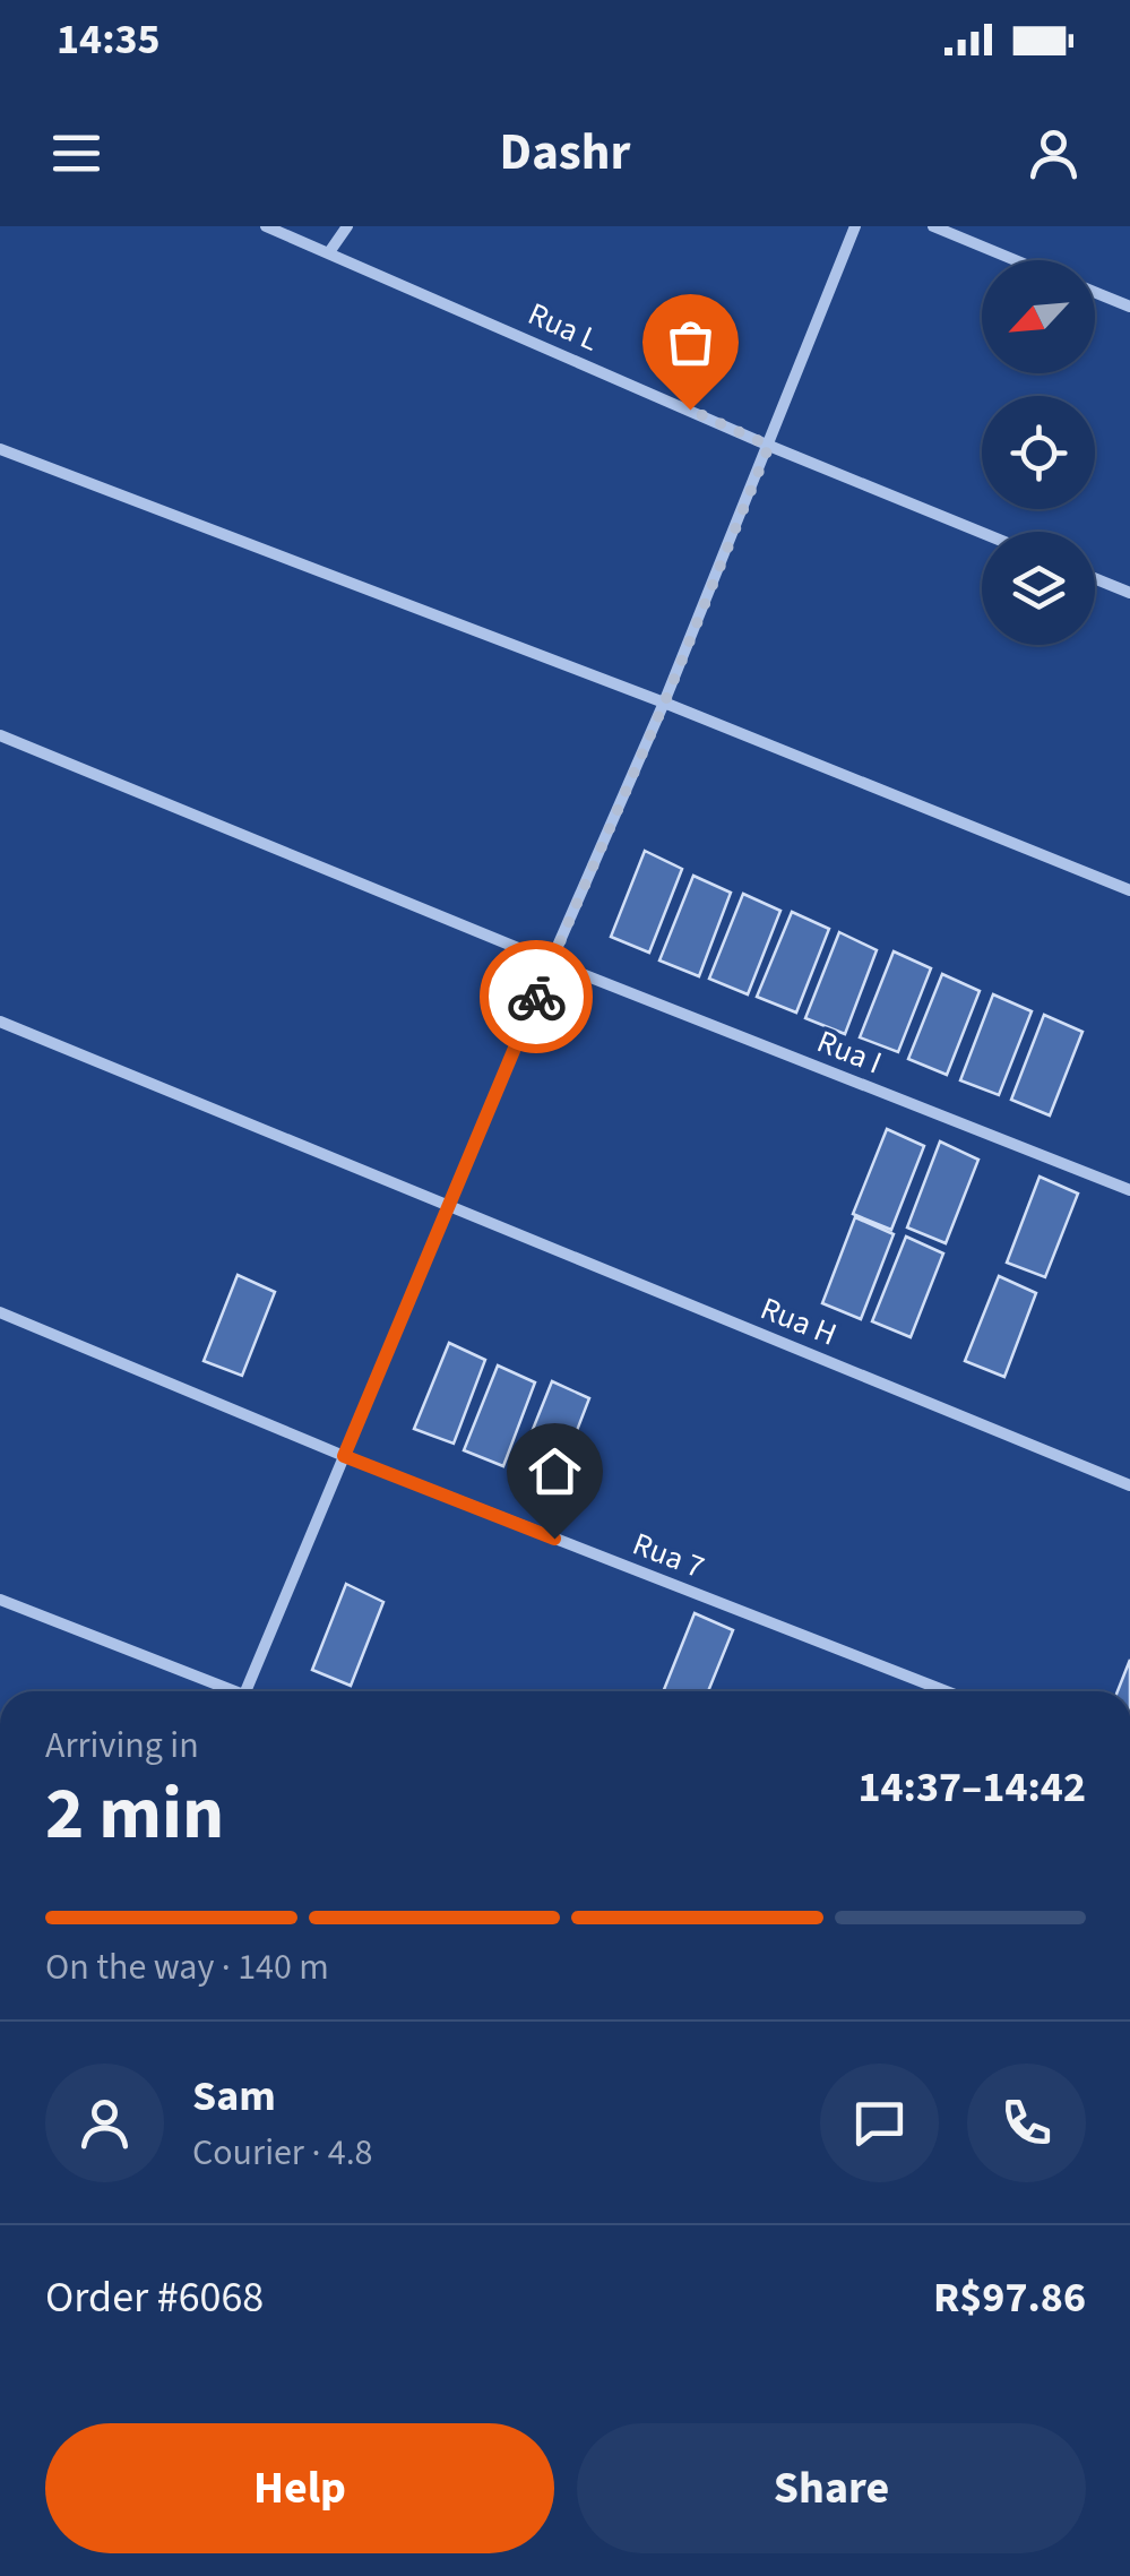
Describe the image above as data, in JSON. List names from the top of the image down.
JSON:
{
  "streets": {
    "street": [
      "Rua L",
      "Rua I",
      "Rua H",
      "Rua 7"
    ]
  },
  "north": "bottom left",
  "page": {
    "status": "14:35",
    "header": "Dashr",
    "heading": ["2 min", "Arriving in", "14:37–14:42"],
    "panel": [
      "Sam",
      "Courier · 4.8",
      "Order #6068",
      "R$97.86"
    ],
    "bar": "On the way · 140 m",
    "buttons": ["Help", "Share"]
  }
}
